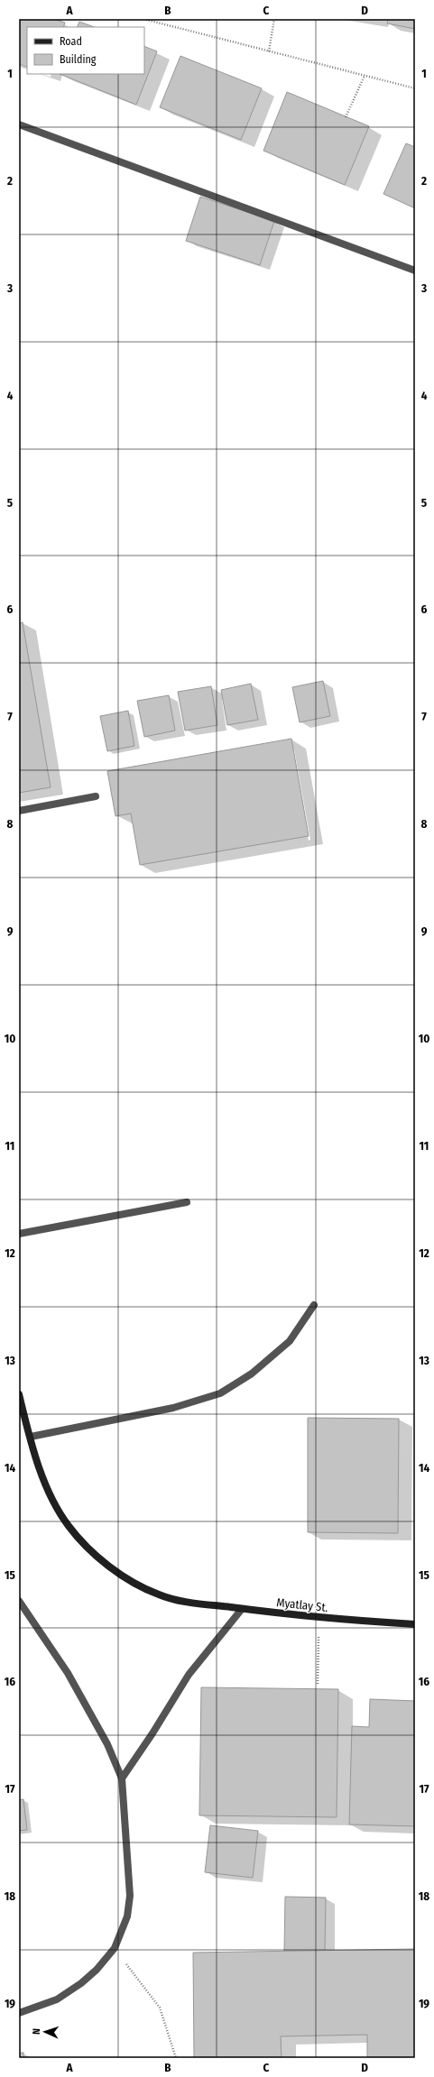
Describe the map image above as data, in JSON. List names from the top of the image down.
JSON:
{
  "streets": {
    "street": ["Myatlay St."]
  },
  "legend": ["Road", "Building"],
  "north": "left",
  "grid": {
    "columns": [
      "A",
      "B",
      "C",
      "D"
    ],
    "rows": [
      "1",
      "2",
      "3",
      "4",
      "5",
      "6",
      "7",
      "8",
      "9",
      "10",
      "11",
      "12",
      "13",
      "14",
      "15",
      "16",
      "17",
      "18",
      "19"
    ]
  }
}
